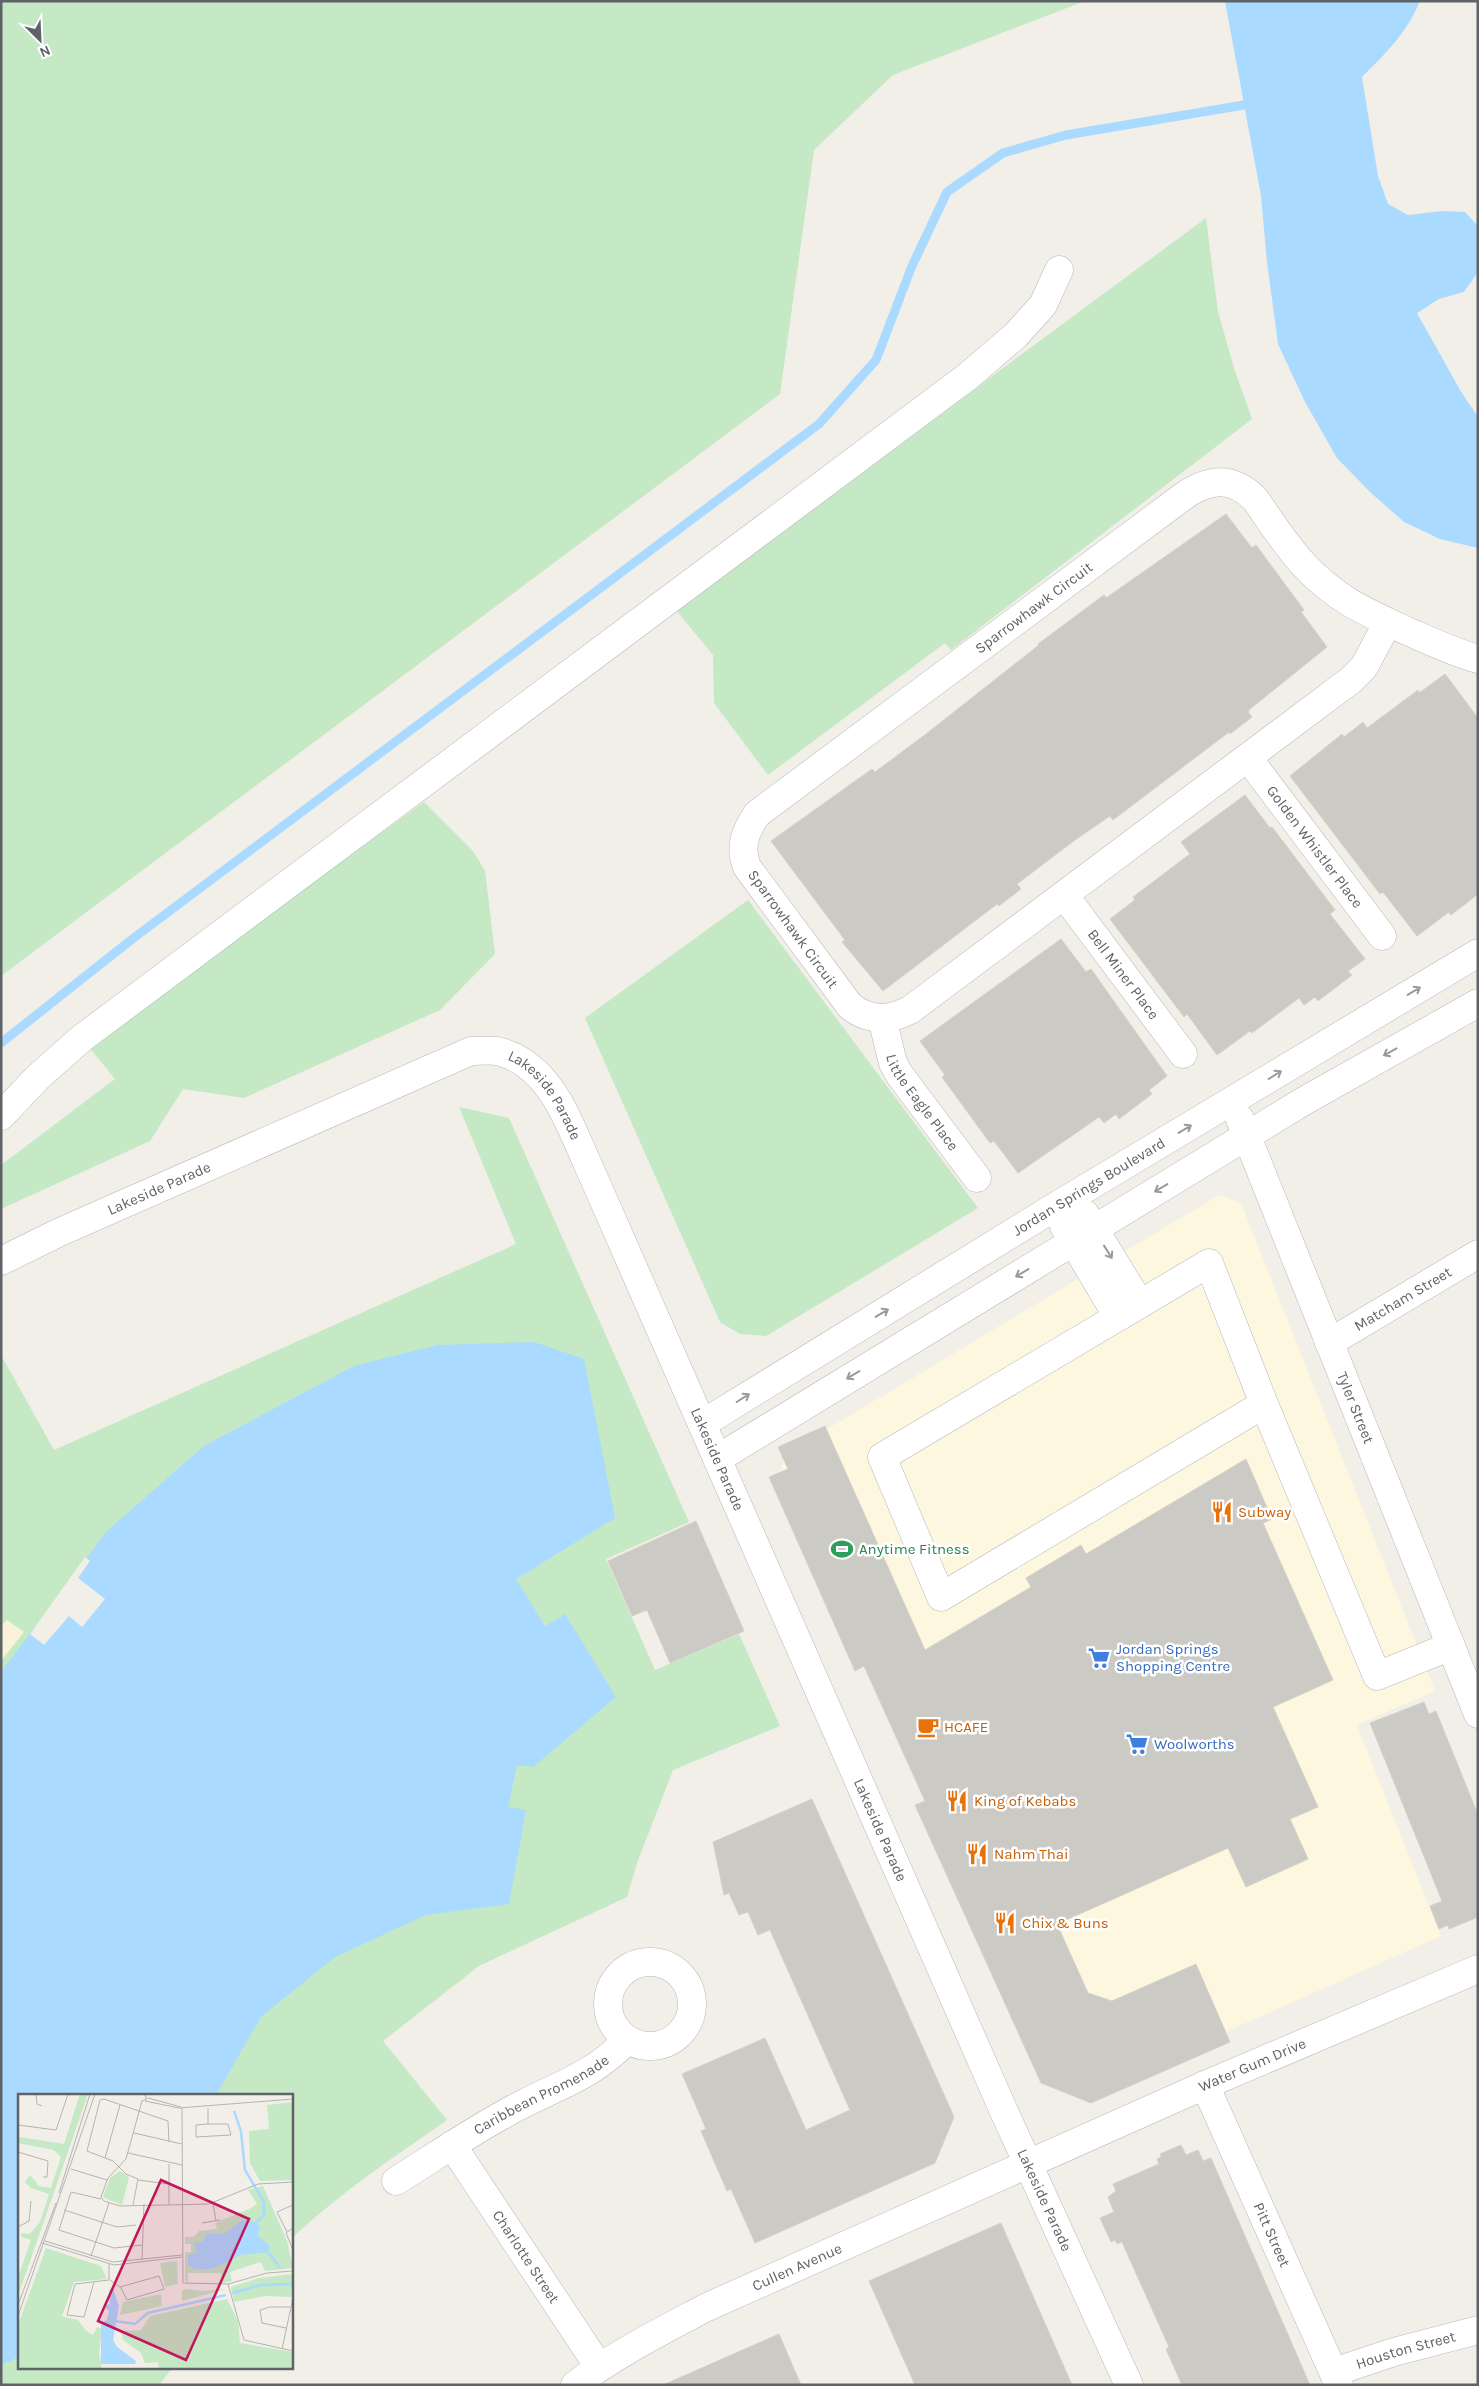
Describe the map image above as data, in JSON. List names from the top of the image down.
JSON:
{
  "streets": {
    "street": [
      "Sparrowhawk Circuit",
      "Golden Whistler Place",
      "Bell Miner Place",
      "Lakeside Parade",
      "Little Eagle Place",
      "Jordan Springs Boulevard",
      "Matcham Street",
      "Tyler Street",
      "Water Gum Drive",
      "Caribbean Promenade",
      "Pitt Street",
      "Charlotte Street",
      "Cullen Avenue",
      "Houston Street"
    ]
  },
  "crossings": [
    ["Sparrowhawk Circuit", "Little Eagle Place"],
    ["Lakeside Parade", "Jordan Springs Boulevard"],
    ["Lakeside Parade", "Water Gum Drive"],
    ["Lakeside Parade", "Cullen Avenue"],
    ["Jordan Springs Boulevard", "Tyler Street"],
    ["Matcham Street", "Tyler Street"],
    ["Water Gum Drive", "Pitt Street"],
    ["Water Gum Drive", "Cullen Avenue"],
    ["Caribbean Promenade", "Charlotte Street"],
    ["Pitt Street", "Houston Street"],
    ["Charlotte Street", "Cullen Avenue"]
  ],
  "places": {
    "restaurant": [
      "Subway",
      "King of Kebabs",
      "Nahm Thai",
      "Chix & Buns"
    ],
    "sports": ["Anytime Fitness"],
    "supermarket": ["Jordan Springs Shopping Centre", "Woolworths"],
    "cafe": ["HCAFE"]
  },
  "north": "bottom right"
}
